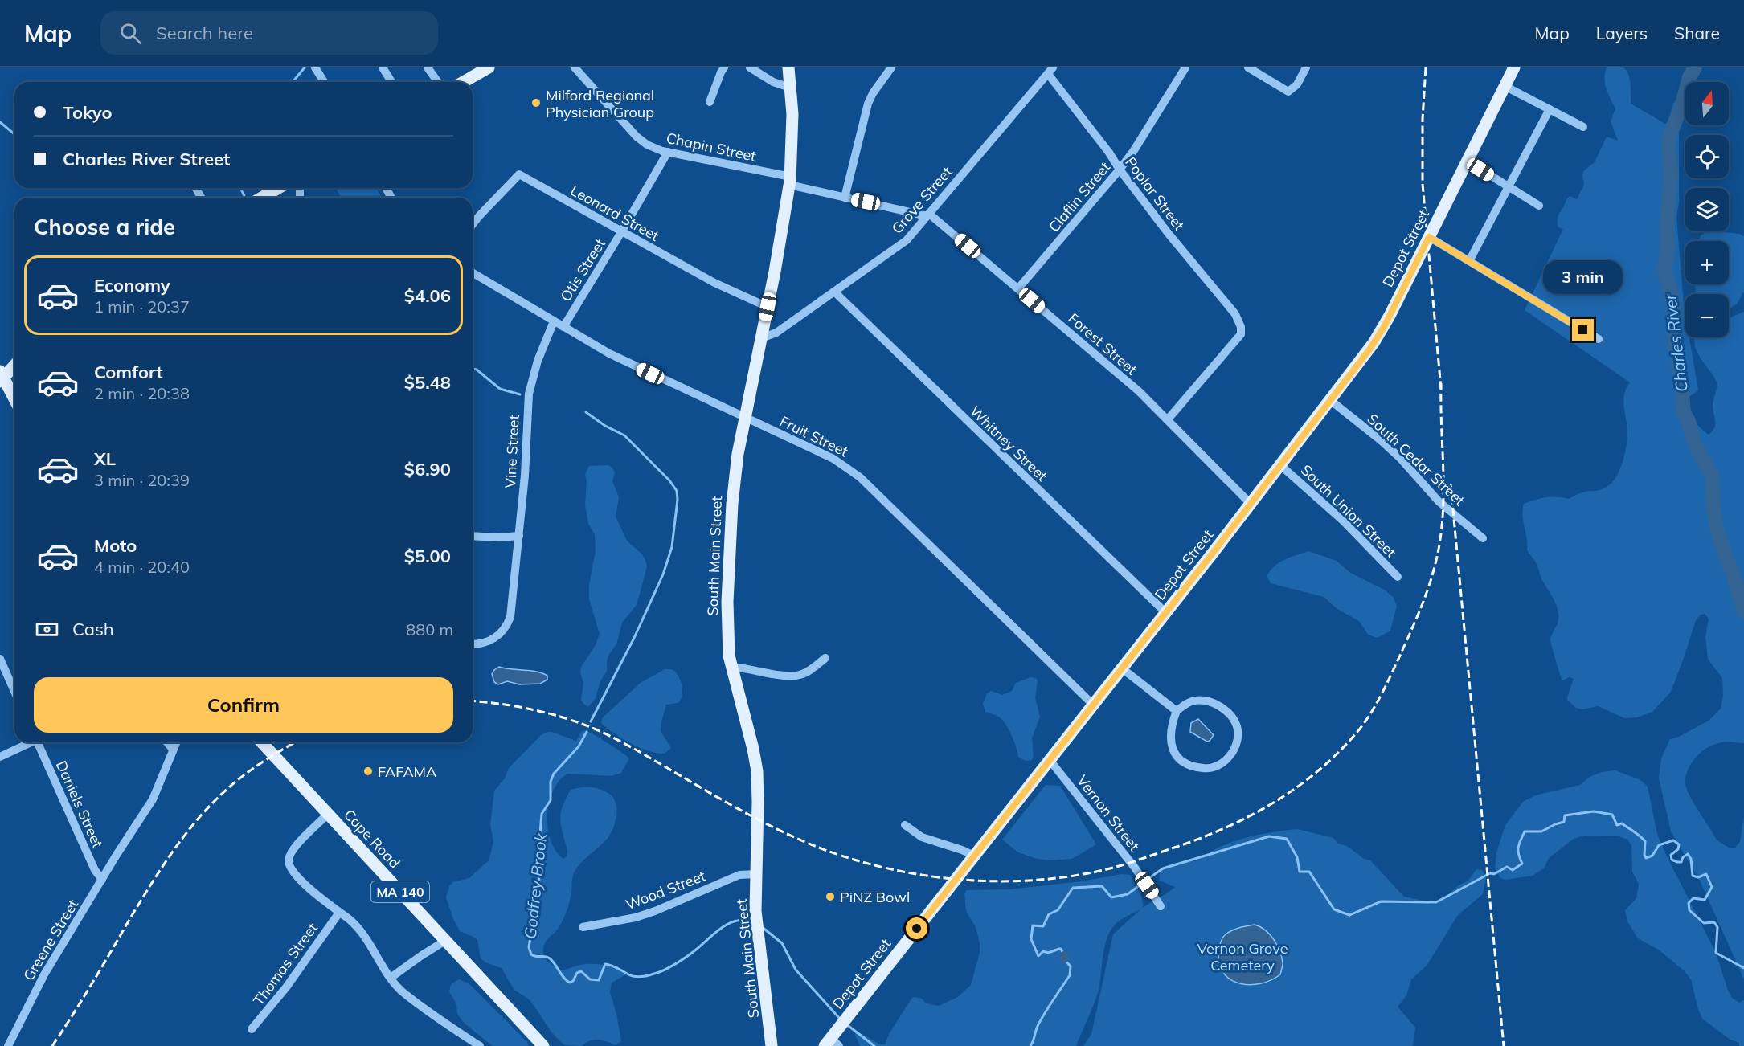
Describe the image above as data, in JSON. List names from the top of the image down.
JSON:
{
  "streets": {
    "main road": [
      "Depot Street",
      "South Main Street",
      "Cape Road",
      "MA 140"
    ],
    "street": [
      "Chapin Street",
      "Poplar Street",
      "Claflin Street",
      "Grove Street",
      "Leonard Street",
      "Otis Street",
      "Forest Street",
      "Fruit Street",
      "Whitney Street",
      "Vine Street",
      "South Cedar Street",
      "South Union Street",
      "Daniels Street",
      "Vernon Street",
      "Wood Street",
      "Greene Street",
      "Thomas Street"
    ]
  },
  "crossings": [
    ["Chapin Street", "Otis Street"],
    ["Chapin Street", "Forest Street"],
    ["Chapin Street", "South Main Street"],
    ["Poplar Street", "Claflin Street"],
    ["Poplar Street", "Grove Street"],
    ["Poplar Street", "Forest Street"],
    ["Claflin Street", "Forest Street"],
    ["Grove Street", "Forest Street"],
    ["Grove Street", "Whitney Street"],
    ["Grove Street", "South Main Street"],
    ["Leonard Street", "Otis Street"],
    ["Leonard Street", "South Main Street"],
    ["Depot Street", "Forest Street"],
    ["Depot Street", "Fruit Street"],
    ["Depot Street", "Whitney Street"],
    ["Depot Street", "South Cedar Street"],
    ["Depot Street", "South Union Street"],
    ["Depot Street", "Vernon Street"],
    ["Otis Street", "Fruit Street"],
    ["Forest Street", "South Main Street"],
    ["Fruit Street", "Vine Street"],
    ["Fruit Street", "South Main Street"],
    ["South Main Street", "Wood Street"],
    ["Daniels Street", "Greene Street"]
  ],
  "water": ["Charles River", "Godfrey Brook"],
  "parks": ["Vernon Grove Cemetery"],
  "places": ["Milford Regional Physician Group", "FAFAMA", "PiNZ Bowl"],
  "north": "top",
  "page": {
    "header": "Map",
    "search": "Search here",
    "nav": ["Map", "Layers", "Share"],
    "map_buttons": ["+", "−"],
    "banner": ["Tokyo", "Charles River Street"],
    "heading": "Choose a ride",
    "list": [
      {
        "name": "Economy",
        "note": "1 min · 20:37",
        "value": "$4.06"
      },
      {
        "name": "Comfort",
        "note": "2 min · 20:38",
        "value": "$5.48"
      },
      {
        "name": "XL",
        "note": "3 min · 20:39",
        "value": "$6.90"
      },
      {
        "name": "Moto",
        "note": "4 min · 20:40",
        "value": "$5.00"
      }
    ],
    "bubble": "3 min",
    "pay": ["Cash", "880 m"],
    "buttons": "Confirm"
  }
}
